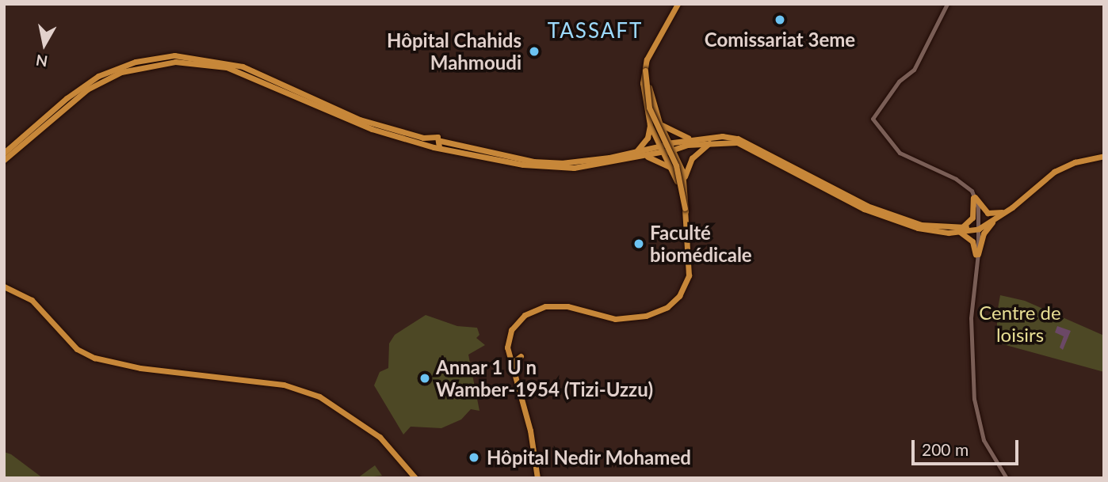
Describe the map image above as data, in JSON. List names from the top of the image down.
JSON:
{
  "districts": ["TASSAFT"],
  "parks": ["Centre de loisirs"],
  "places": [
    "Comissariat 3eme",
    "Hôpital Chahids Mahmoudi",
    "Faculté biomédicale",
    "Annar 1 U n Wamber-1954 (Tizi-Uzzu)",
    "Hôpital Nedir Mohamed"
  ],
  "scale_bar": "200 m",
  "north": "bottom"
}
